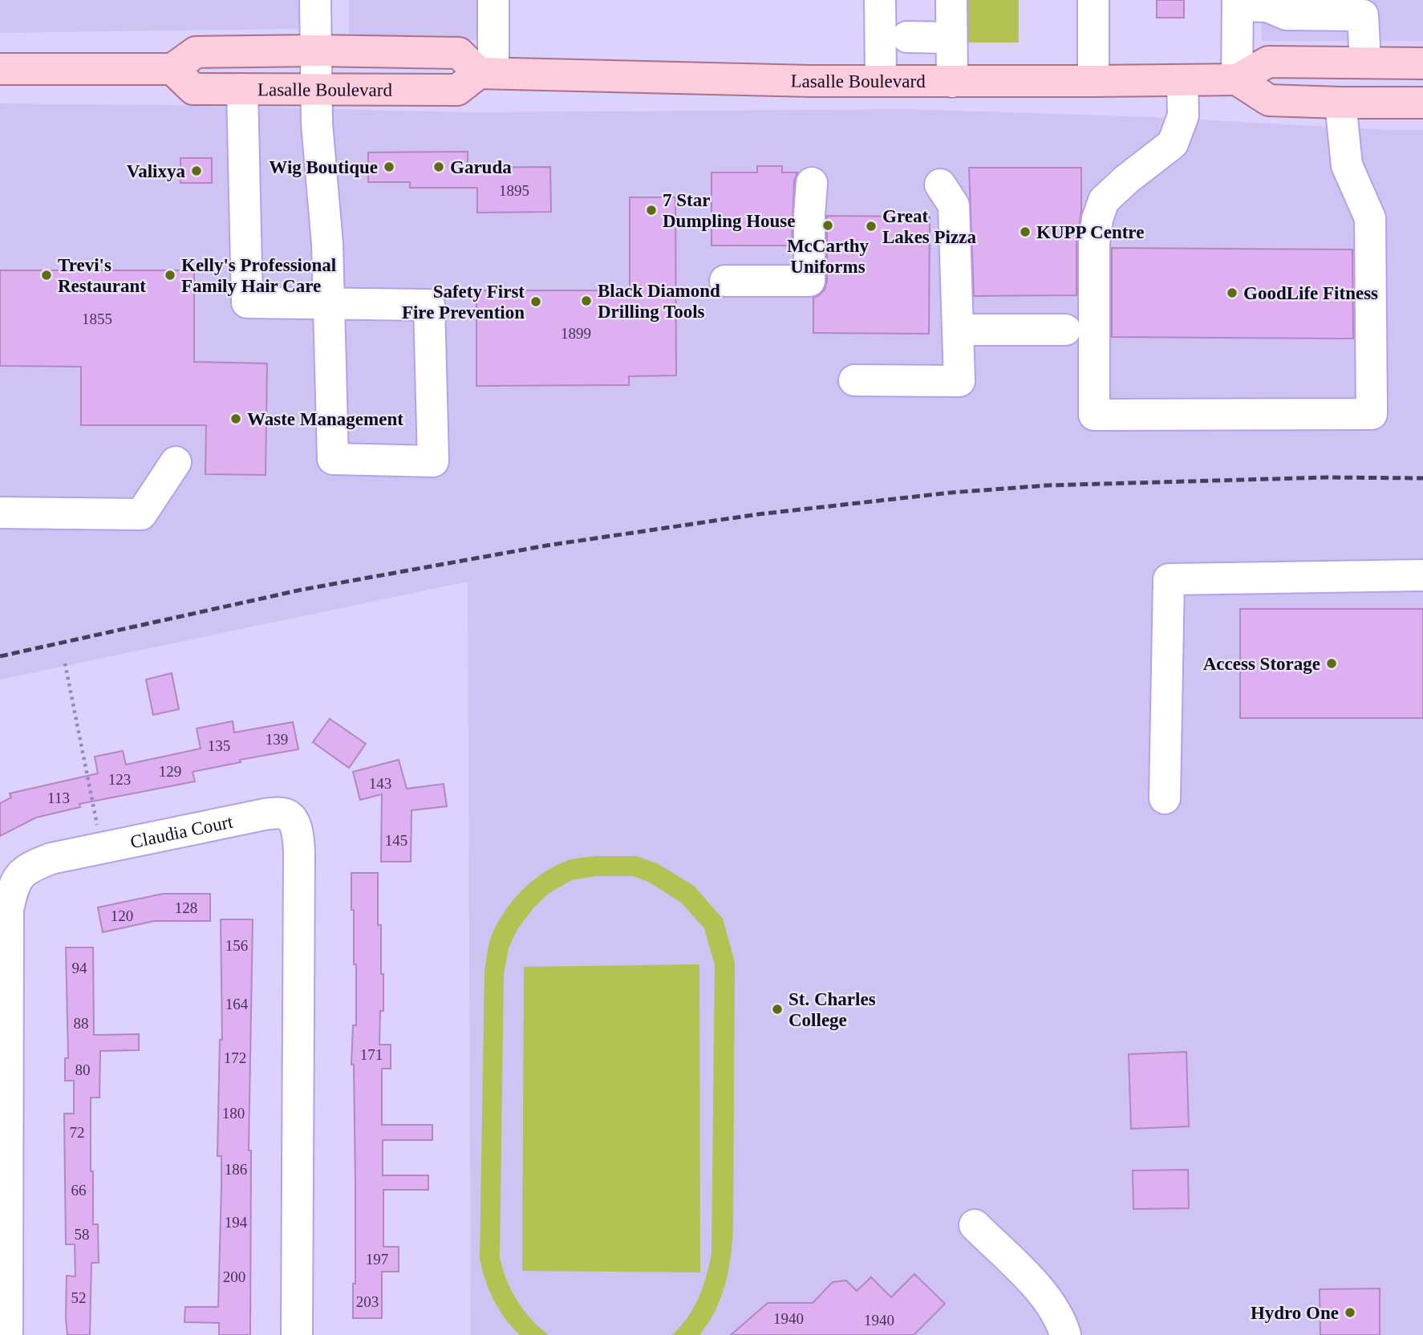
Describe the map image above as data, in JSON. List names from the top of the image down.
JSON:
{
  "streets": {
    "main road": ["Lasalle Boulevard"],
    "street": ["Claudia Court"]
  },
  "places": [
    "Wig Boutique",
    "Garuda",
    "Valixya",
    "7 Star Dumpling House",
    "McCarthy Uniforms",
    "Great Lakes Pizza",
    "KUPP Centre",
    "Trevi's Restaurant",
    "Kelly's Professional Family Hair Care",
    "GoodLife Fitness",
    "Black Diamond Drilling Tools",
    "Safety First Fire Prevention",
    "Waste Management",
    "Access Storage",
    "St. Charles College",
    "Hydro One"
  ],
  "house_numbers": [
    "1895",
    "1855",
    "1899",
    "139",
    "135",
    "129",
    "123",
    "143",
    "113",
    "145",
    "128",
    "120",
    "156",
    "94",
    "164",
    "88",
    "171",
    "172",
    "80",
    "180",
    "72",
    "186",
    "66",
    "194",
    "58",
    "197",
    "200",
    "52",
    "203",
    "1940",
    "1940"
  ]
}
